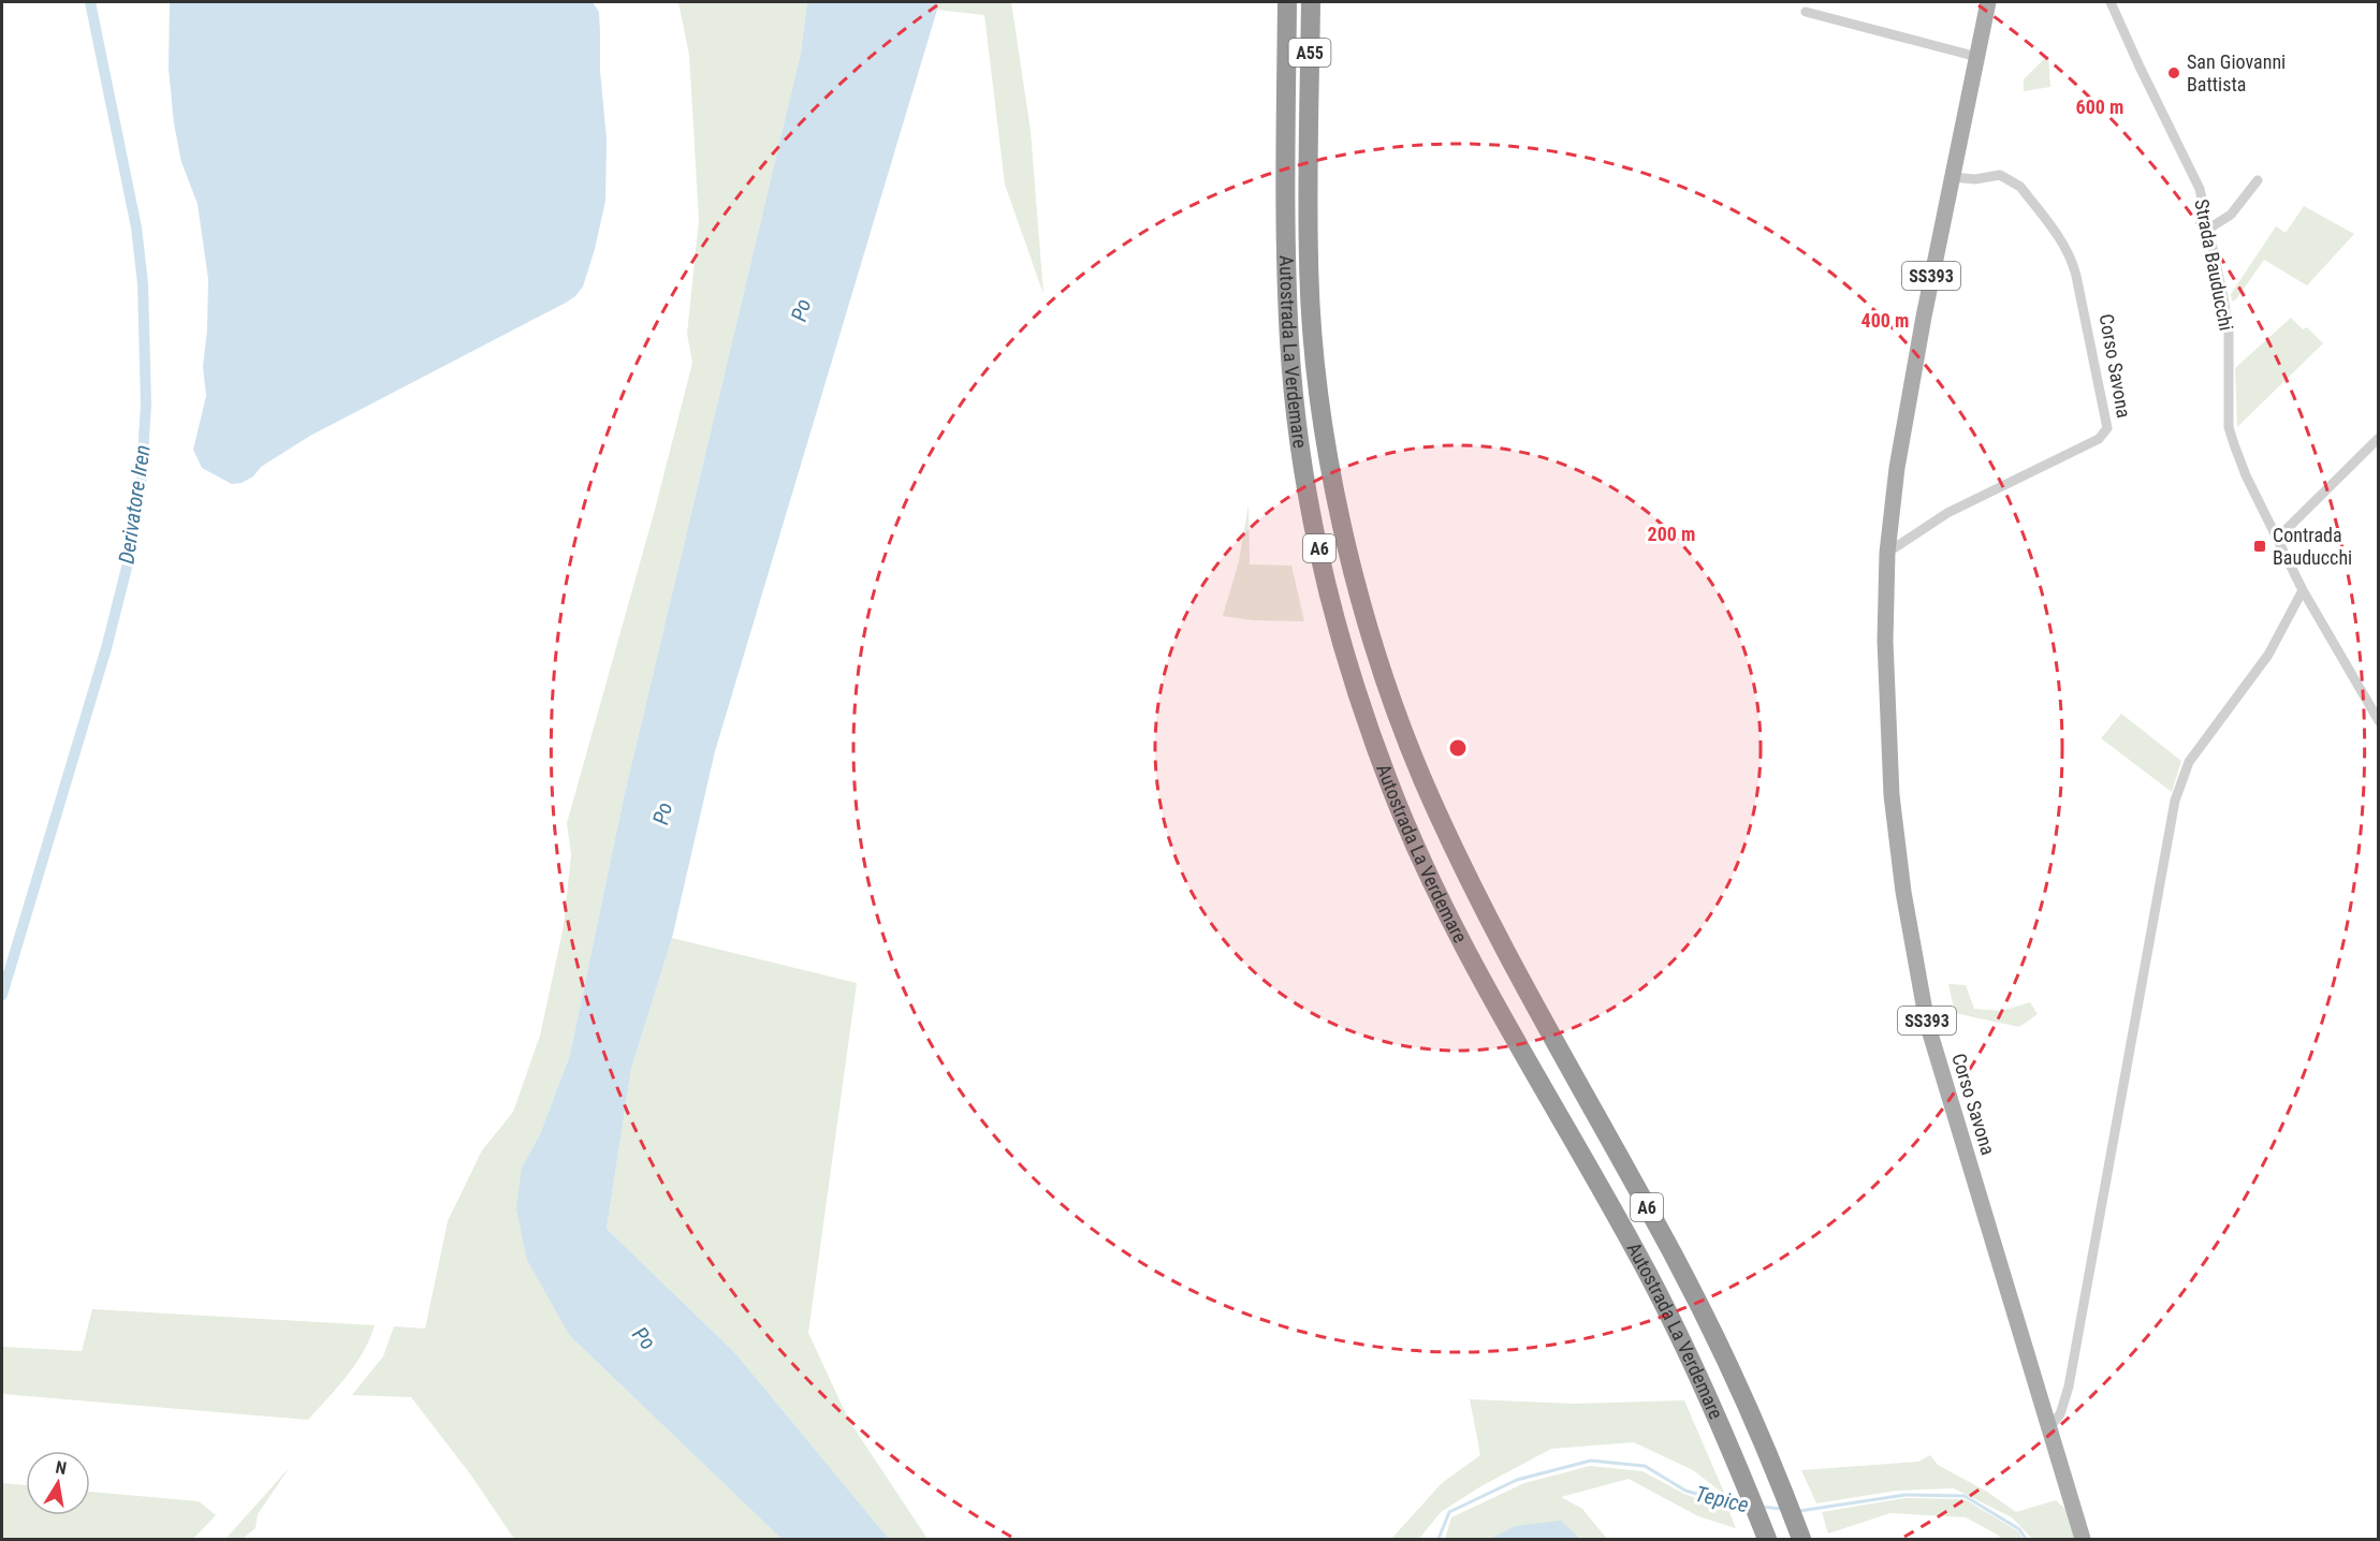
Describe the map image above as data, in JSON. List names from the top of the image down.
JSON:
{
  "streets": {
    "highway": ["A55", "Autostrada La Verdemare", "A6"],
    "main road": ["SS393", "Corso Savona"],
    "street": ["Strada Bauducchi"]
  },
  "crossings": [
    ["A55", "Autostrada La Verdemare"]
  ],
  "water": ["Po", "Derivatore Iren", "Tepice"],
  "places": {
    "other": ["San Giovanni Battista"],
    "transit": ["Contrada Bauducchi"]
  },
  "north": "top",
  "rings": ["600 m", "400 m", "200 m"]
}
